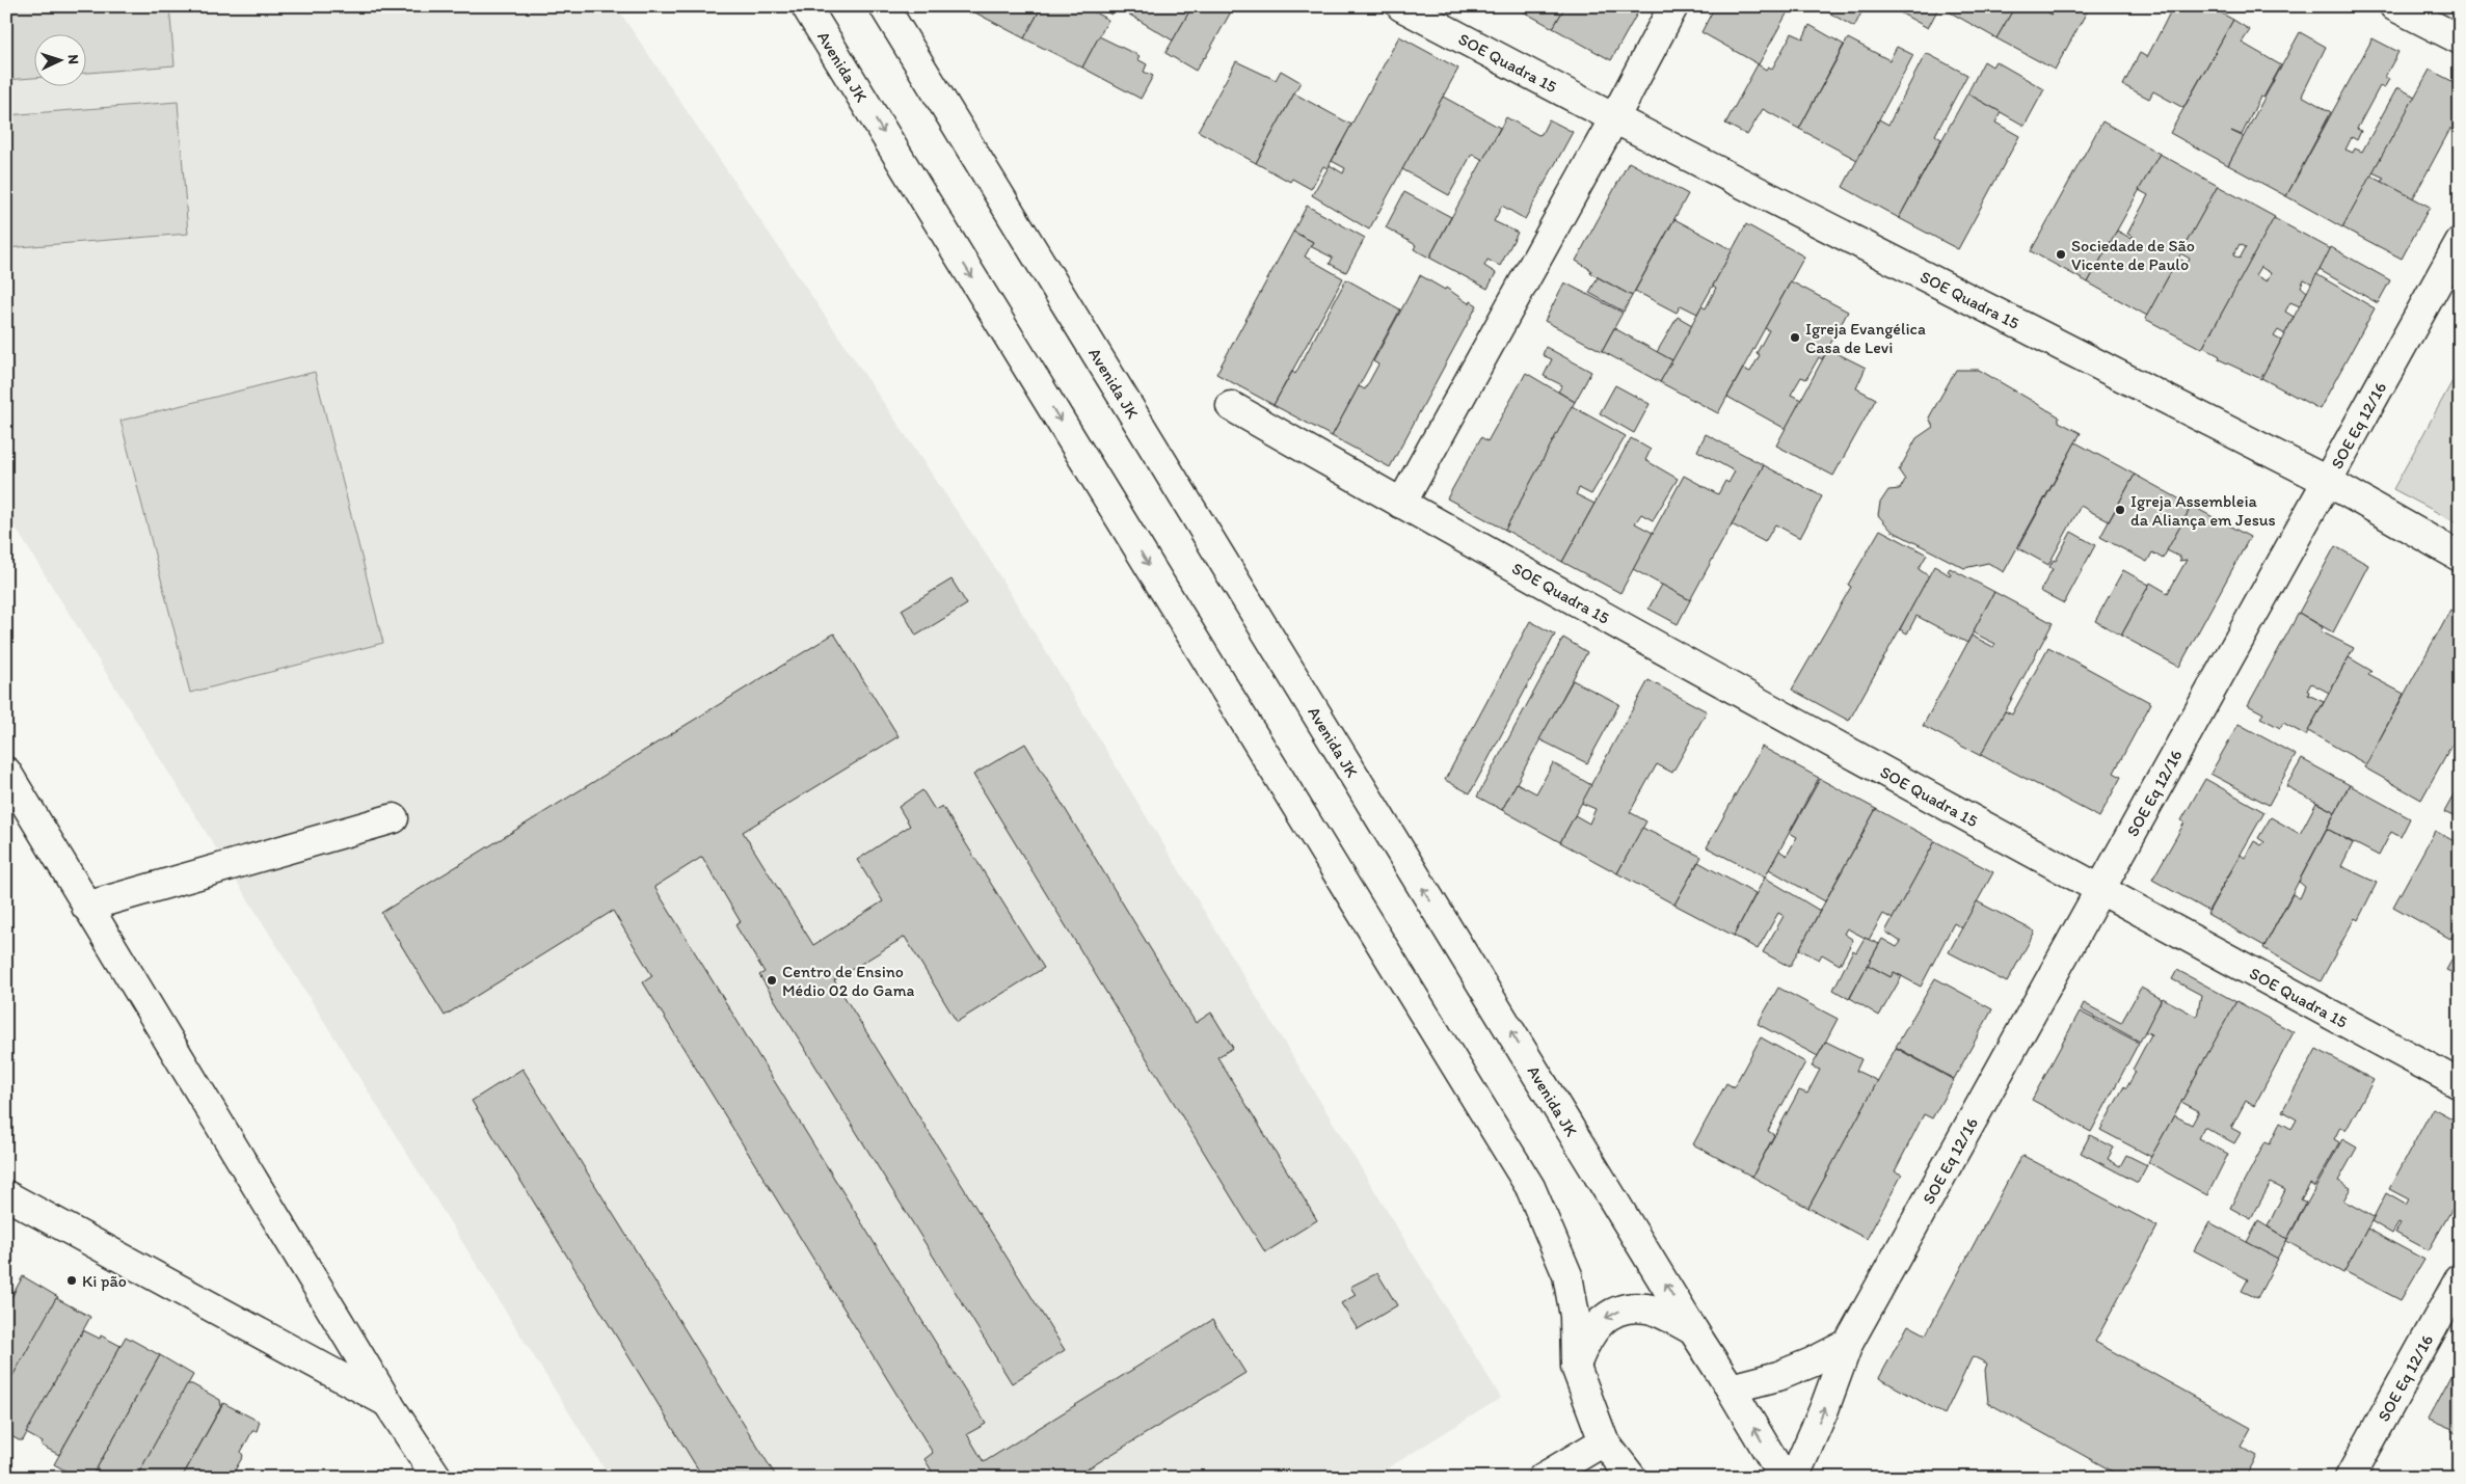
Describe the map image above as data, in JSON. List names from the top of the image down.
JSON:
{
  "streets": {
    "street": ["SOE Quadra 15", "Avenida JK", "SOE Eq 12/16"]
  },
  "crossings": [
    ["SOE Quadra 15", "SOE Eq 12/16"]
  ],
  "places": [
    "Sociedade de São Vicente de Paulo",
    "Igreja Evangélica Casa de Levi",
    "Igreja Assembleia da Aliança em Jesus",
    "Centro de Ensino Médio 02 do Gama",
    "Ki pão"
  ],
  "north": "right"
}
